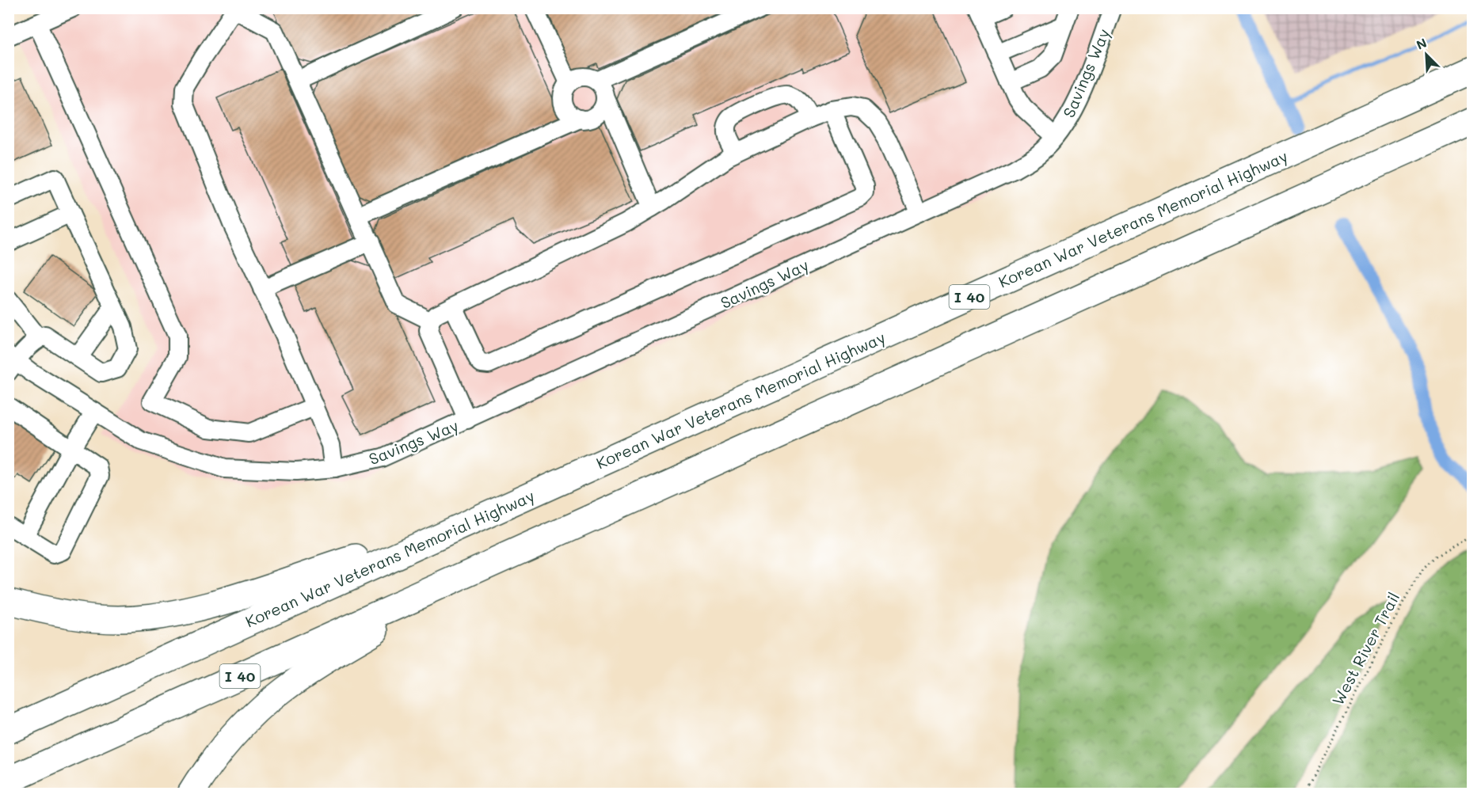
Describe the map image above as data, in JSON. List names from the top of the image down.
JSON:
{
  "streets": {
    "highway": ["Korean War Veterans Memorial Highway", "I 40"],
    "street": ["Savings Way"],
    "path": ["West River Trail"]
  },
  "north": "top left"
}
